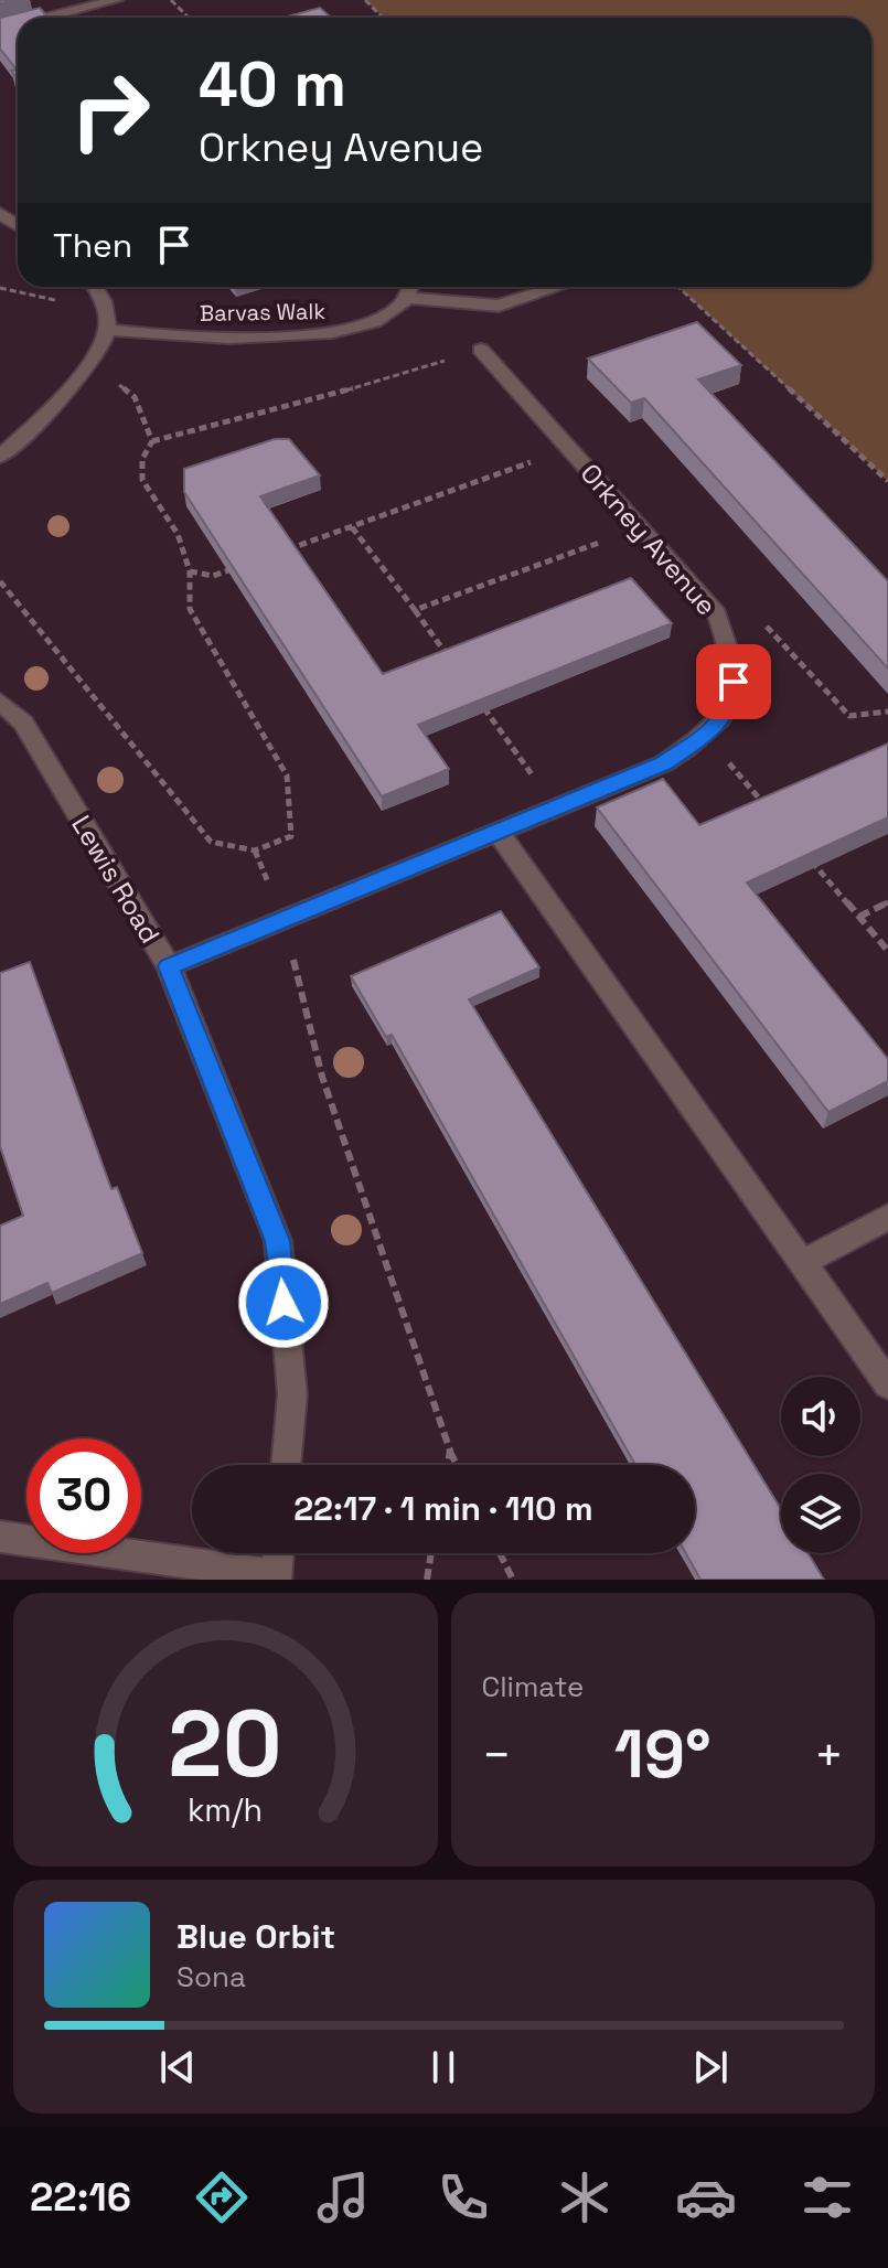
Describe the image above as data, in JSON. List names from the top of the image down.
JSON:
{
  "streets": {
    "street": ["Barvas Walk", "Orkney Avenue", "Lewis Road"]
  },
  "crossings": [
    ["Orkney Avenue", "Lewis Road"]
  ],
  "page": {
    "turn": ["40 m", "Orkney Avenue"],
    "then": "Then",
    "limit": "30",
    "trip": "22:17 · 1 min · 110 m",
    "tile": "Climate",
    "heat": ["−", "19°", "+"],
    "song": ["Blue Orbit", "Sona"],
    "tabs": "22:16",
    "gauge": ["20", "km/h"]
  }
}
